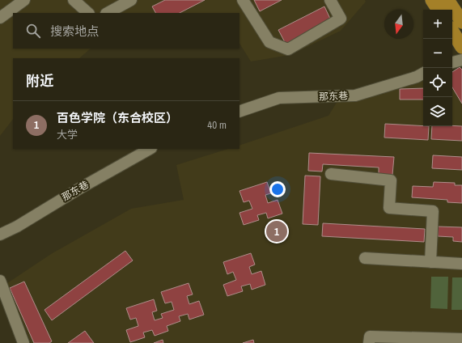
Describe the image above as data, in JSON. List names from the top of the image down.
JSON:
{
  "streets": {
    "street": ["那东巷"]
  },
  "north": "bottom",
  "page": {
    "map_buttons": ["+", "−"],
    "search": "搜索地点",
    "heading": "附近",
    "list": [
      {
        "mark": "1",
        "name": "百色学院（东合校区）",
        "note": "大学",
        "value": "40 m"
      }
    ],
    "pins": "1"
  }
}
